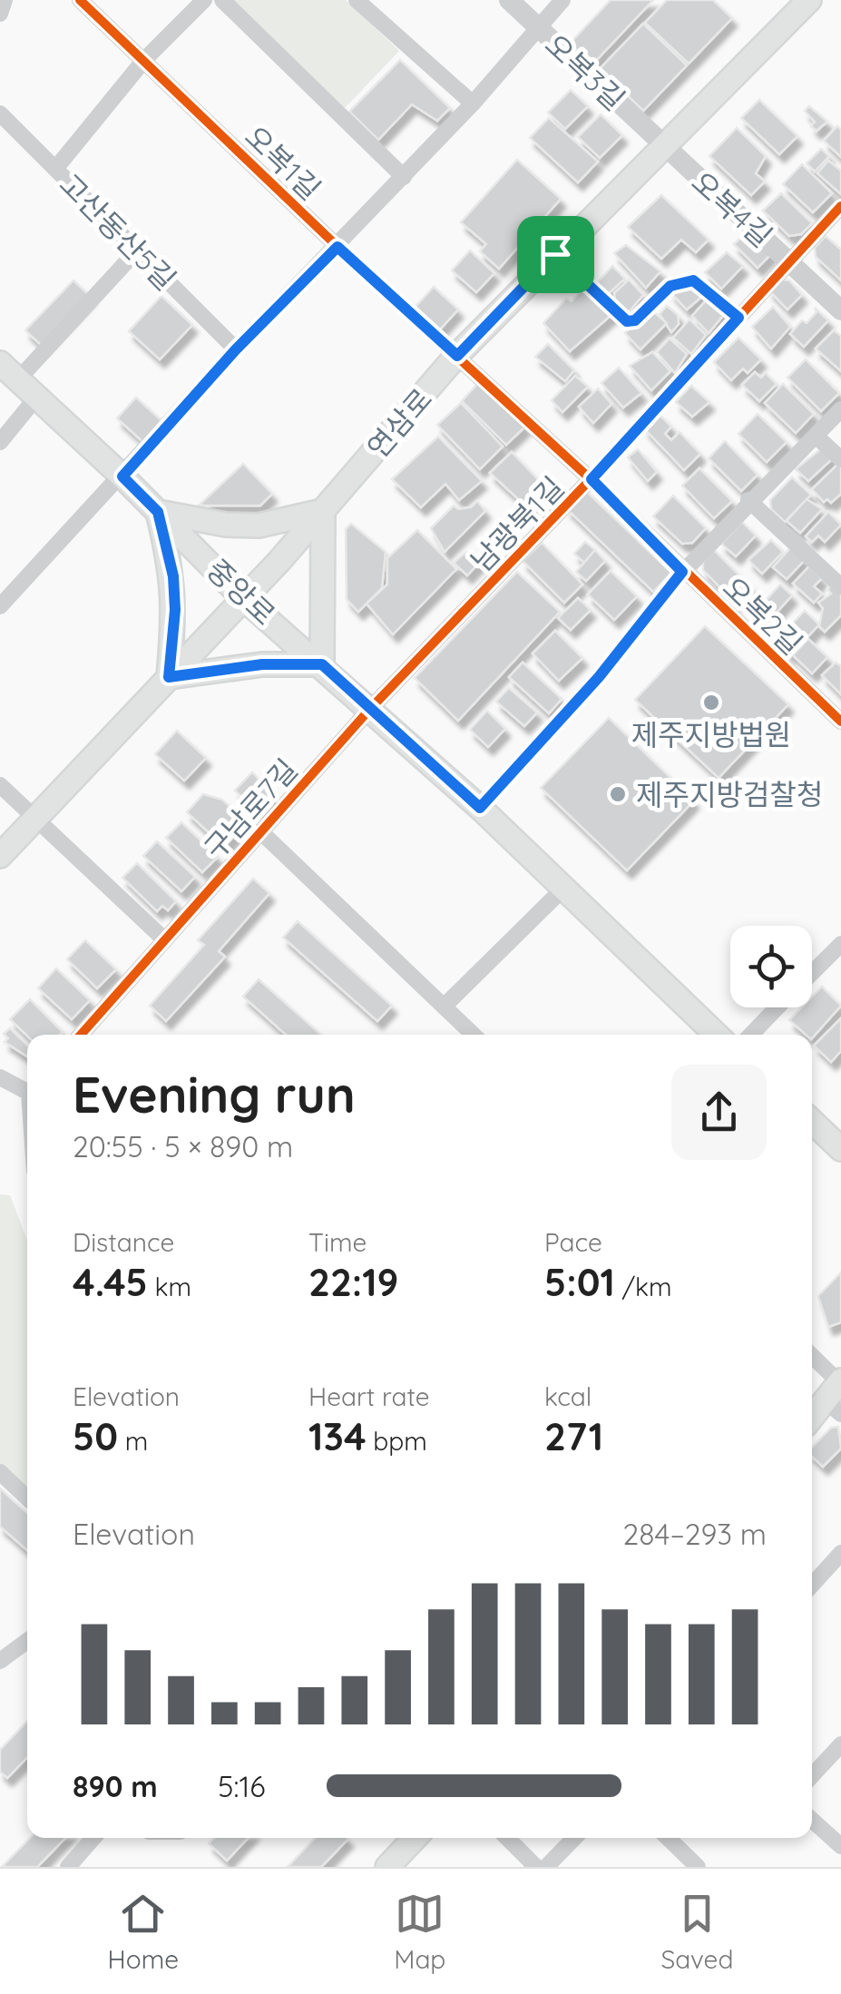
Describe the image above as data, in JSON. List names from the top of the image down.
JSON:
{
  "streets": {
    "main road": ["연삼로", "중앙로"],
    "street": [
      "오복3길",
      "오복1길",
      "오복4길",
      "고산동산5길",
      "남광북1길",
      "오복2길",
      "구남로7길"
    ]
  },
  "crossings": [
    ["오복3길", "오복4길"],
    ["오복3길", "연삼로"],
    ["오복1길", "연삼로"],
    ["오복1길", "오복2길"],
    ["오복4길", "연삼로"],
    ["오복4길", "남광북1길"],
    ["연삼로", "중앙로"],
    ["연삼로", "오복2길"],
    ["남광북1길", "중앙로"],
    ["남광북1길", "오복2길"],
    ["남광북1길", "구남로7길"],
    ["중앙로", "구남로7길"]
  ],
  "places": ["제주지방법원", "제주지방검찰청"],
  "page": {
    "heading": ["Evening run", "20:55 · 5 × 890 m"],
    "stats": [
      ["Distance", "4.45 km"],
      ["Time", "22:19"],
      ["Pace", "5:01 /km"],
      ["Elevation", "50 m"],
      ["Heart rate", "134 bpm"],
      ["kcal", "271"]
    ],
    "chart": ["Elevation", "284–293 m"],
    "list": [
      {
        "name": "890 m",
        "note": "5:16"
      }
    ],
    "tabs": ["Home", "Map", "Saved"]
  }
}
